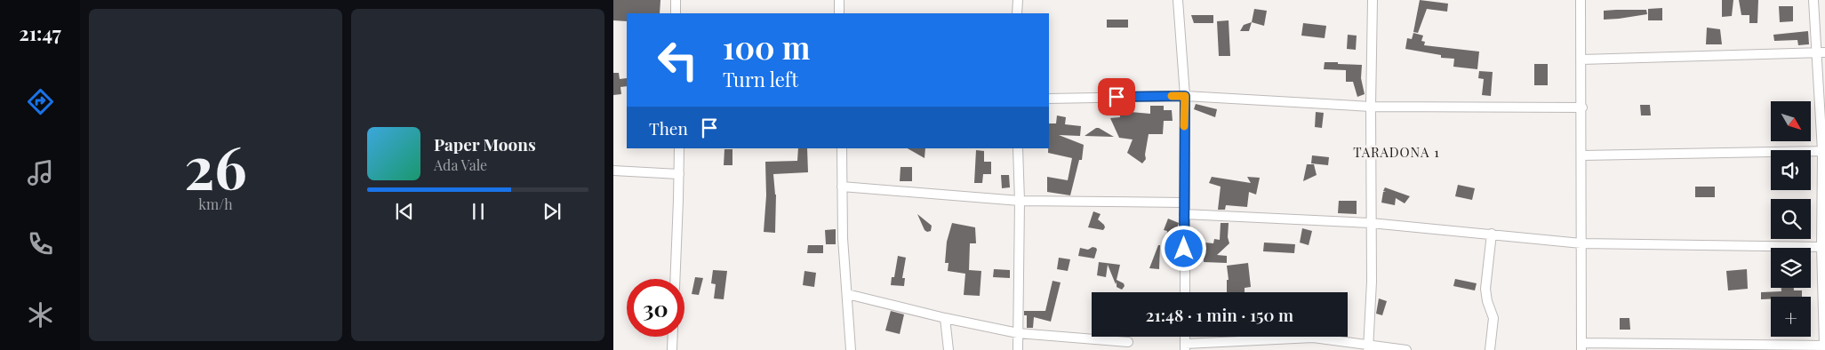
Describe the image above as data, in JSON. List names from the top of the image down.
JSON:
{
  "districts": ["TARADONA 1"],
  "north": "bottom right",
  "page": {
    "tabs": "21:47",
    "tile": ["26", "km/h"],
    "turn": ["100 m", "Turn left"],
    "map_buttons": "+",
    "then": "Then",
    "song": ["Paper Moons", "Ada Vale"],
    "limit": "30",
    "trip": "21:48 · 1 min · 150 m"
  }
}
